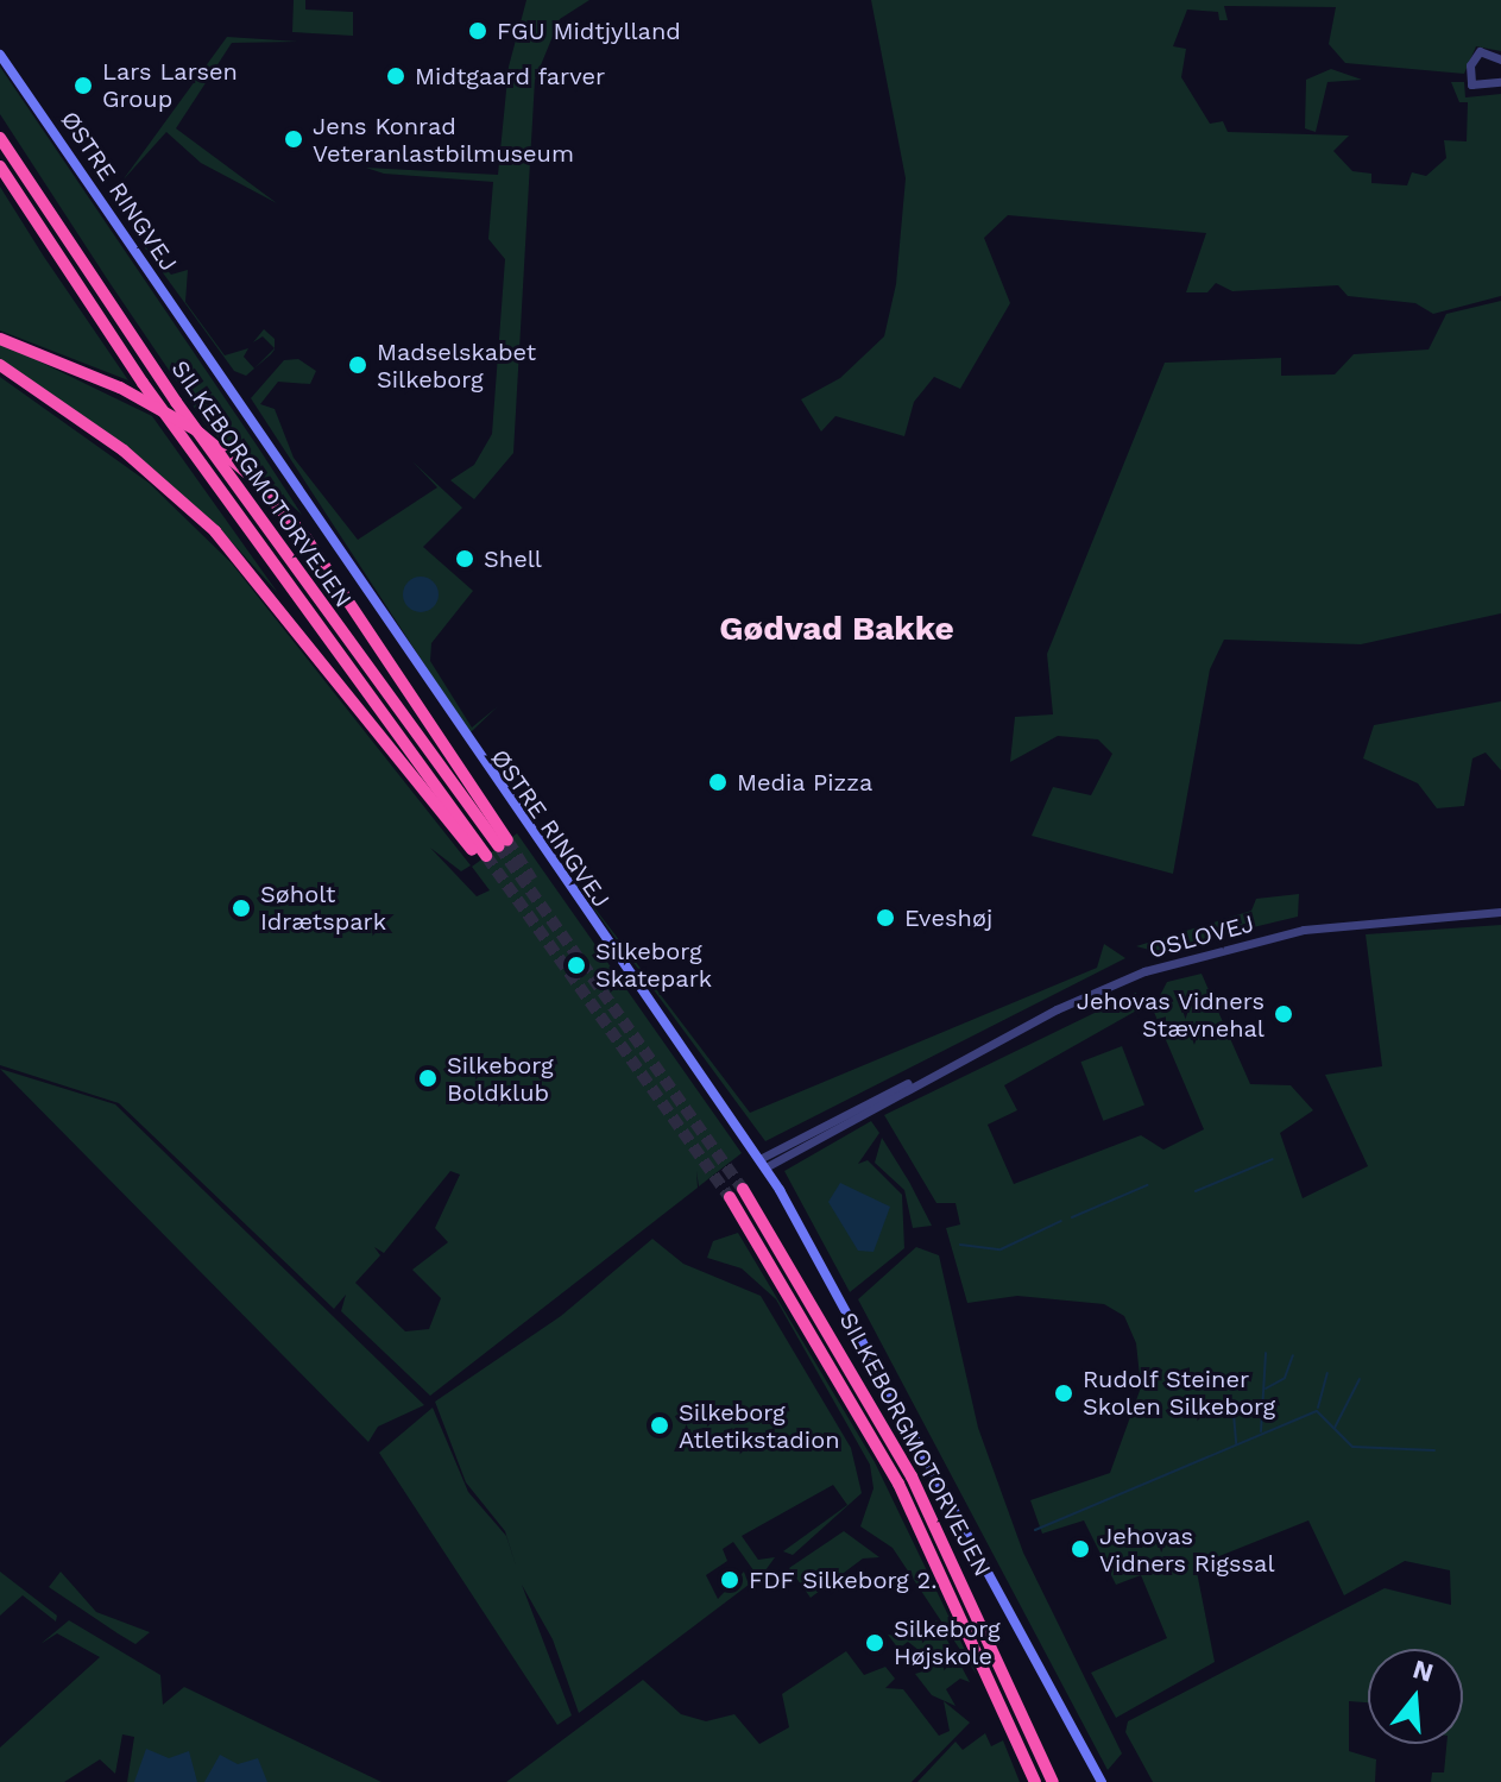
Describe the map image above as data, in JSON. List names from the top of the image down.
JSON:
{
  "streets": {
    "highway": ["SILKEBORGMOTORVEJEN"],
    "main road": ["ØSTRE RINGVEJ"],
    "street": ["OSLOVEJ"]
  },
  "crossings": [
    ["ØSTRE RINGVEJ", "OSLOVEJ"]
  ],
  "districts": ["Gødvad Bakke"],
  "places": [
    "FGU Midtjylland",
    "Midtgaard farver",
    "Lars Larsen Group",
    "Jens Konrad Veteranlastbilmuseum",
    "Madselskabet Silkeborg",
    "Shell",
    "Media Pizza",
    "Søholt Idrætspark",
    "Eveshøj",
    "Silkeborg Skatepark",
    "Jehovas Vidners Stævnehal",
    "Silkeborg Boldklub",
    "Rudolf Steiner Skolen Silkeborg",
    "Silkeborg Atletikstadion",
    "Jehovas Vidners Rigssal",
    "FDF Silkeborg 2.",
    "Silkeborg Højskole"
  ],
  "north": "top"
}
